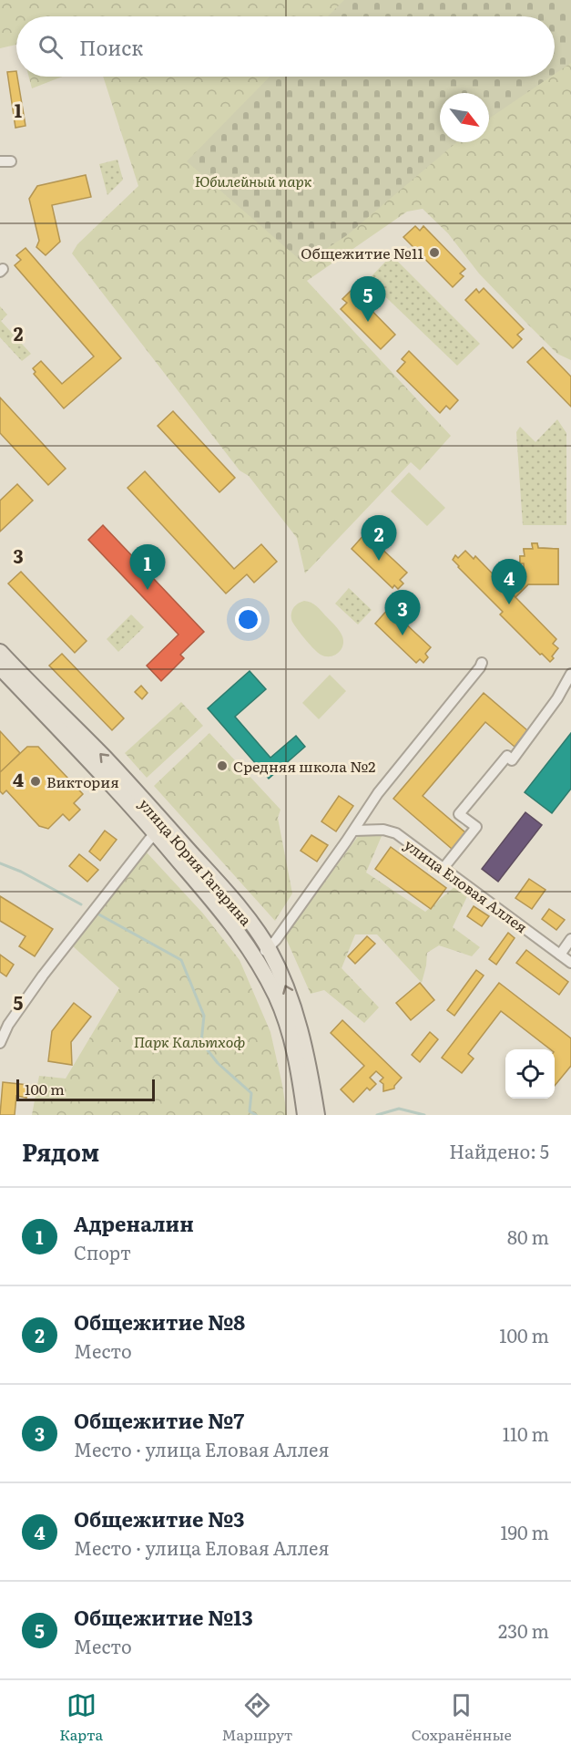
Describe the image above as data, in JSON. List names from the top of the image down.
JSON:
{
  "streets": {
    "main road": ["улица Юрия Гагарина"],
    "street": ["улица Еловая Аллея"]
  },
  "parks": ["Юбилейный парк", "Парк Кальтхоф"],
  "places": ["Общежитие №11", "Средняя школа №2", "Виктория"],
  "scale_bar": "100 m",
  "north": "bottom right",
  "page": {
    "search": "Поиск",
    "pins": [
      "5",
      "2",
      "1",
      "4",
      "3"
    ],
    "scale": "100 m",
    "heading": ["Рядом", "Найдено: 5"],
    "list": [
      {
        "mark": "1",
        "name": "Адреналин",
        "note": "Спорт",
        "value": "80 m"
      },
      {
        "mark": "2",
        "name": "Общежитие №8",
        "note": "Место",
        "value": "100 m"
      },
      {
        "mark": "3",
        "name": "Общежитие №7",
        "note": "Место · улица Еловая Аллея",
        "value": "110 m"
      },
      {
        "mark": "4",
        "name": "Общежитие №3",
        "note": "Место · улица Еловая Аллея",
        "value": "190 m"
      },
      {
        "mark": "5",
        "name": "Общежитие №13",
        "note": "Место",
        "value": "230 m"
      }
    ],
    "nav": ["Карта", "Маршрут", "Сохранённые"]
  },
  "grid": {
    "rows": [
      "1",
      "2",
      "3",
      "4",
      "5"
    ]
  }
}
